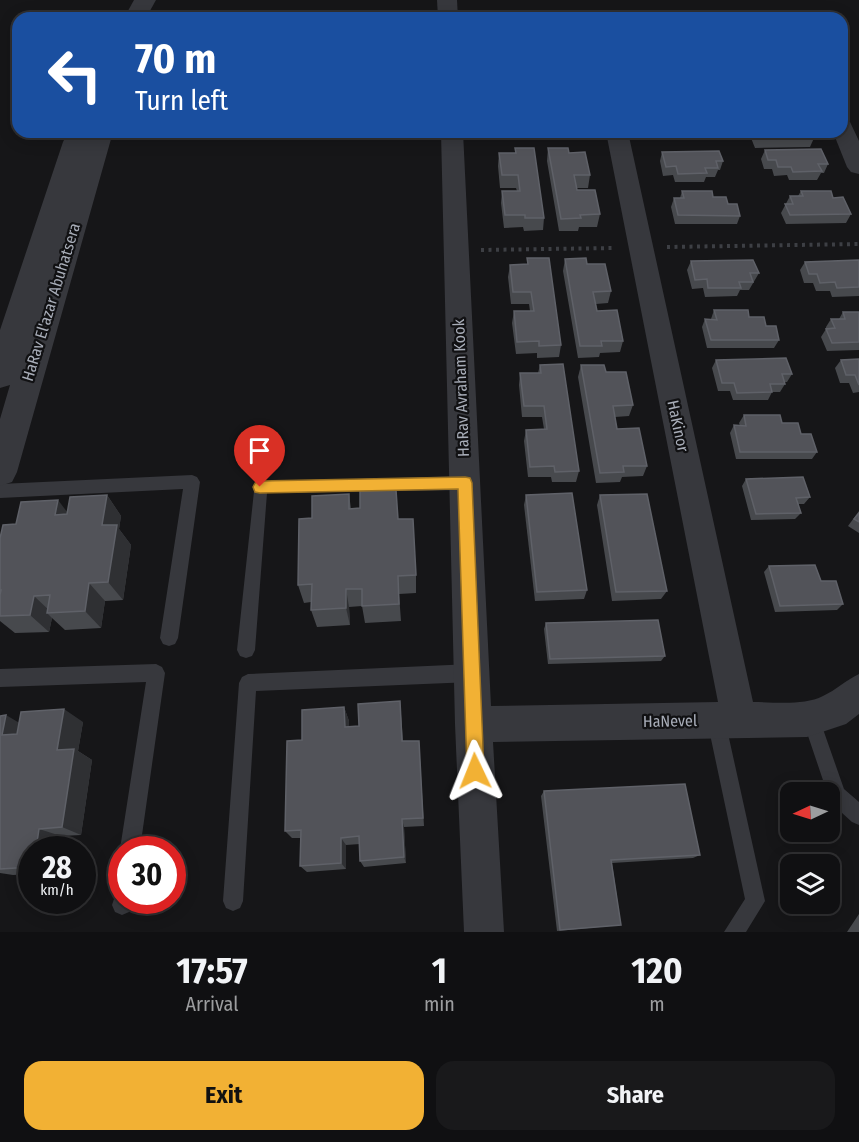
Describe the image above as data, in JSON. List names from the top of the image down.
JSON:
{
  "streets": {
    "street": [
      "HaRav El'azar Abuhatsera",
      "HaRav Avraham Kook",
      "HaKinor",
      "HaNevel"
    ]
  },
  "crossings": [
    ["HaRav Avraham Kook", "HaNevel"],
    ["HaKinor", "HaNevel"]
  ],
  "north": "left",
  "page": {
    "turn": ["70 m", "Turn left"],
    "speed": "28 km/h",
    "limit": "30",
    "eta": [
      "17:57",
      "Arrival",
      "1",
      "min",
      "120",
      "m"
    ],
    "buttons": ["Exit", "Share"]
  }
}
